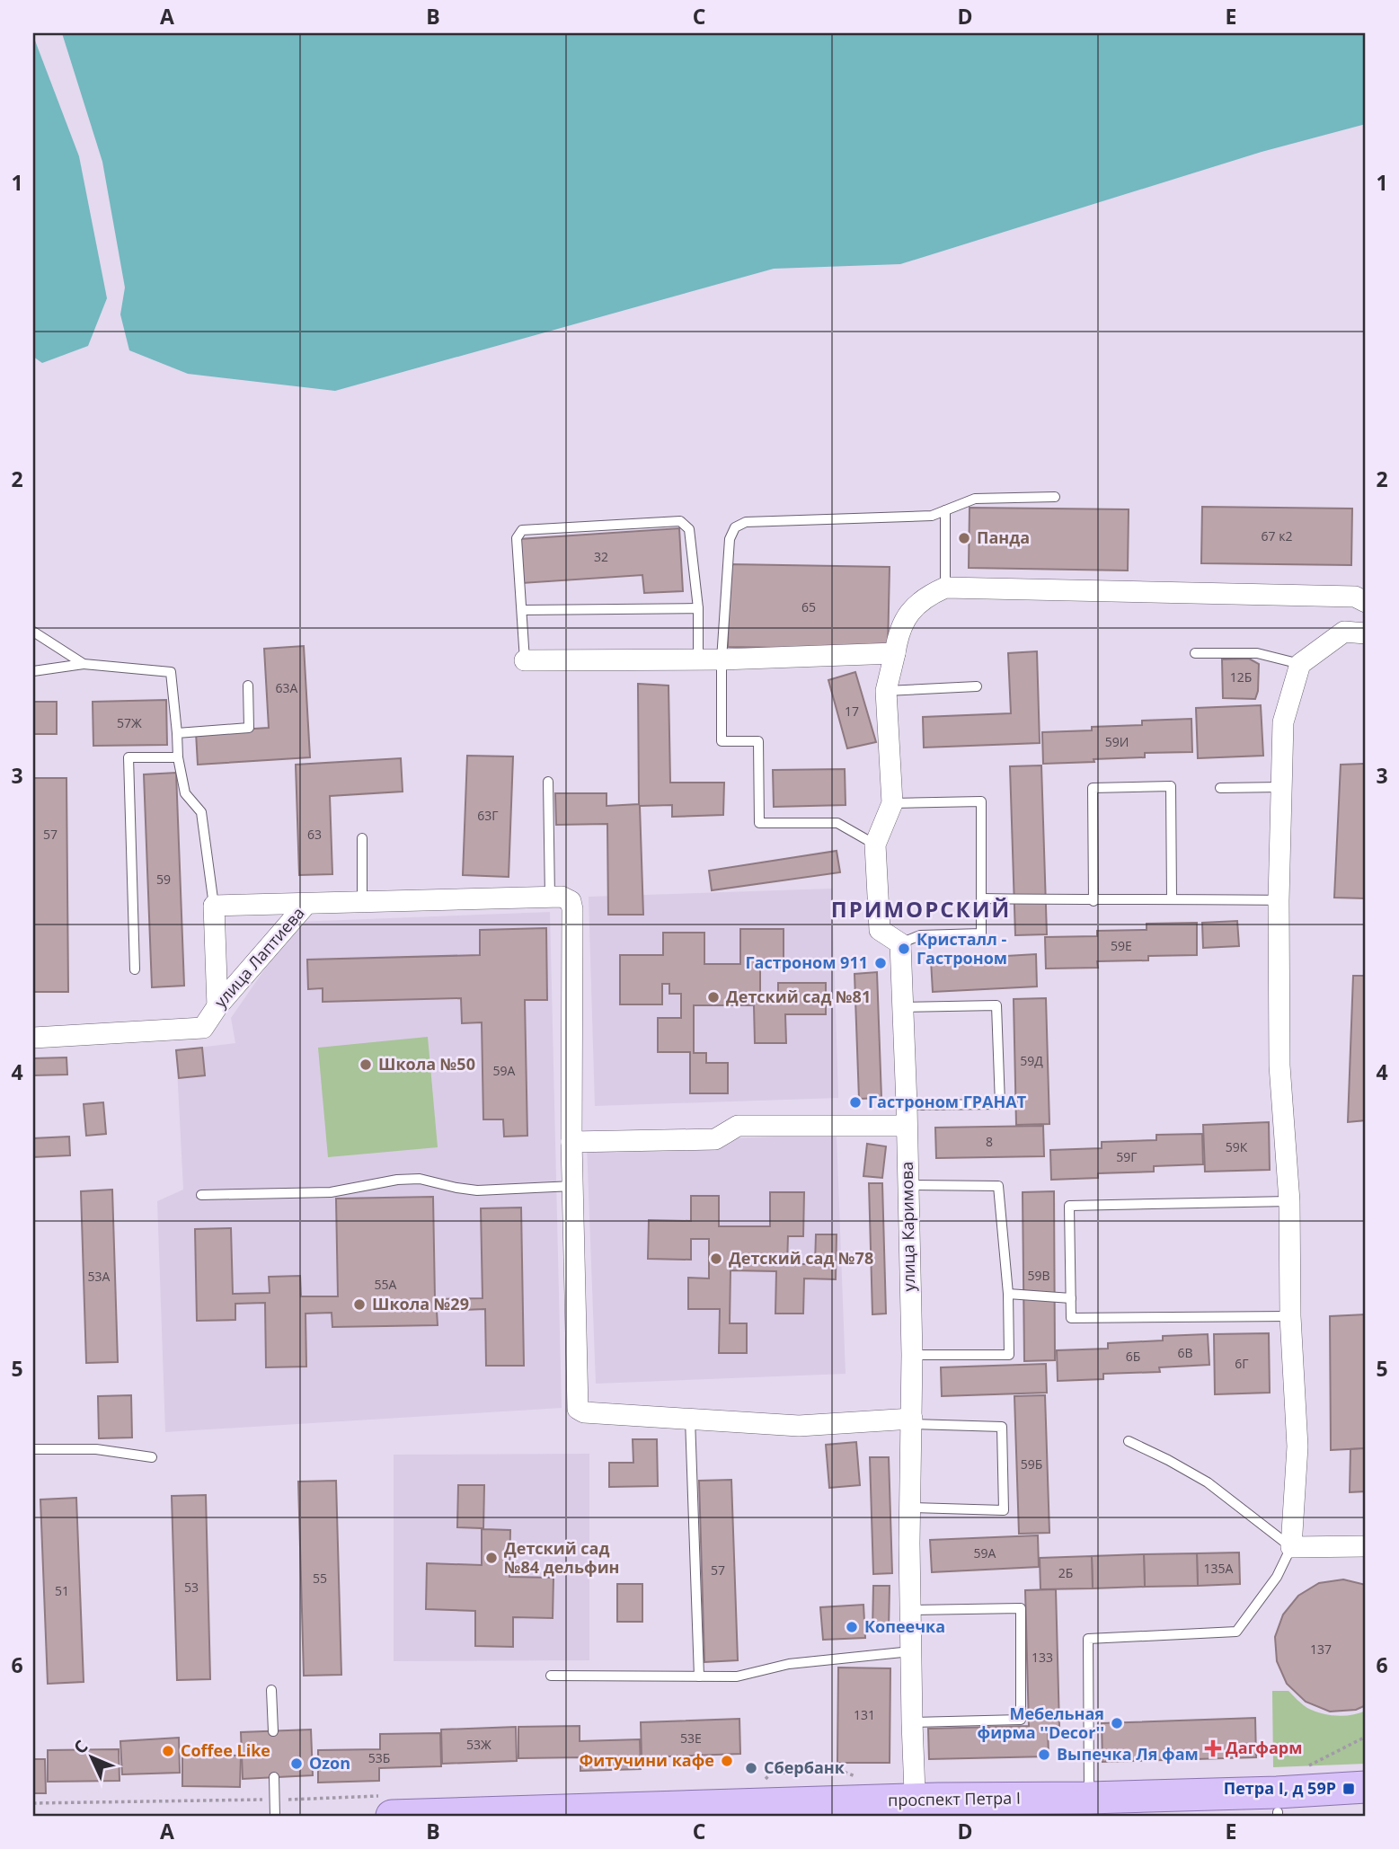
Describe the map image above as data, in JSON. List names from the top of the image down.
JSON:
{
  "streets": {
    "main road": ["проспект Петра I"],
    "street": ["улица Лаптиева", "улица Каримова"]
  },
  "crossings": [
    ["улица Каримова", "проспект Петра I"]
  ],
  "districts": ["ПРИМОРСКИЙ"],
  "places": {
    "other": [
      "Панда",
      "Кристалл - Гастроном",
      "Гастроном 911",
      "Детский сад №81",
      "Школа №50",
      "Гастроном ГРАНАТ",
      "Детский сад №78",
      "Школа №29",
      "Детский сад №84 дельфин",
      "Копеечка",
      "Мебельная фирма ''Decor''",
      "Coffee Like",
      "Выпечка Ля фам",
      "Фитучини кафе",
      "Ozon",
      "Сбербанк"
    ],
    "health": ["Дагфарм"],
    "transit": ["Петра I, д 59P"]
  },
  "house_numbers": [
    "67 к2",
    "32",
    "65",
    "12Б",
    "63А",
    "17",
    "57Ж",
    "59И",
    "63Г",
    "57",
    "63",
    "59",
    "59Е",
    "59Д",
    "59А",
    "8",
    "59К",
    "59Г",
    "59В",
    "53А",
    "55А",
    "6В",
    "6Б",
    "6Г",
    "59Б",
    "59А",
    "135А",
    "57",
    "2Б",
    "55",
    "53",
    "51",
    "137",
    "133",
    "131",
    "53Е",
    "53Ж",
    "53Б"
  ],
  "north": "top left",
  "grid": {
    "columns": [
      "A",
      "B",
      "C",
      "D",
      "E"
    ],
    "rows": [
      "1",
      "2",
      "3",
      "4",
      "5",
      "6"
    ]
  }
}
